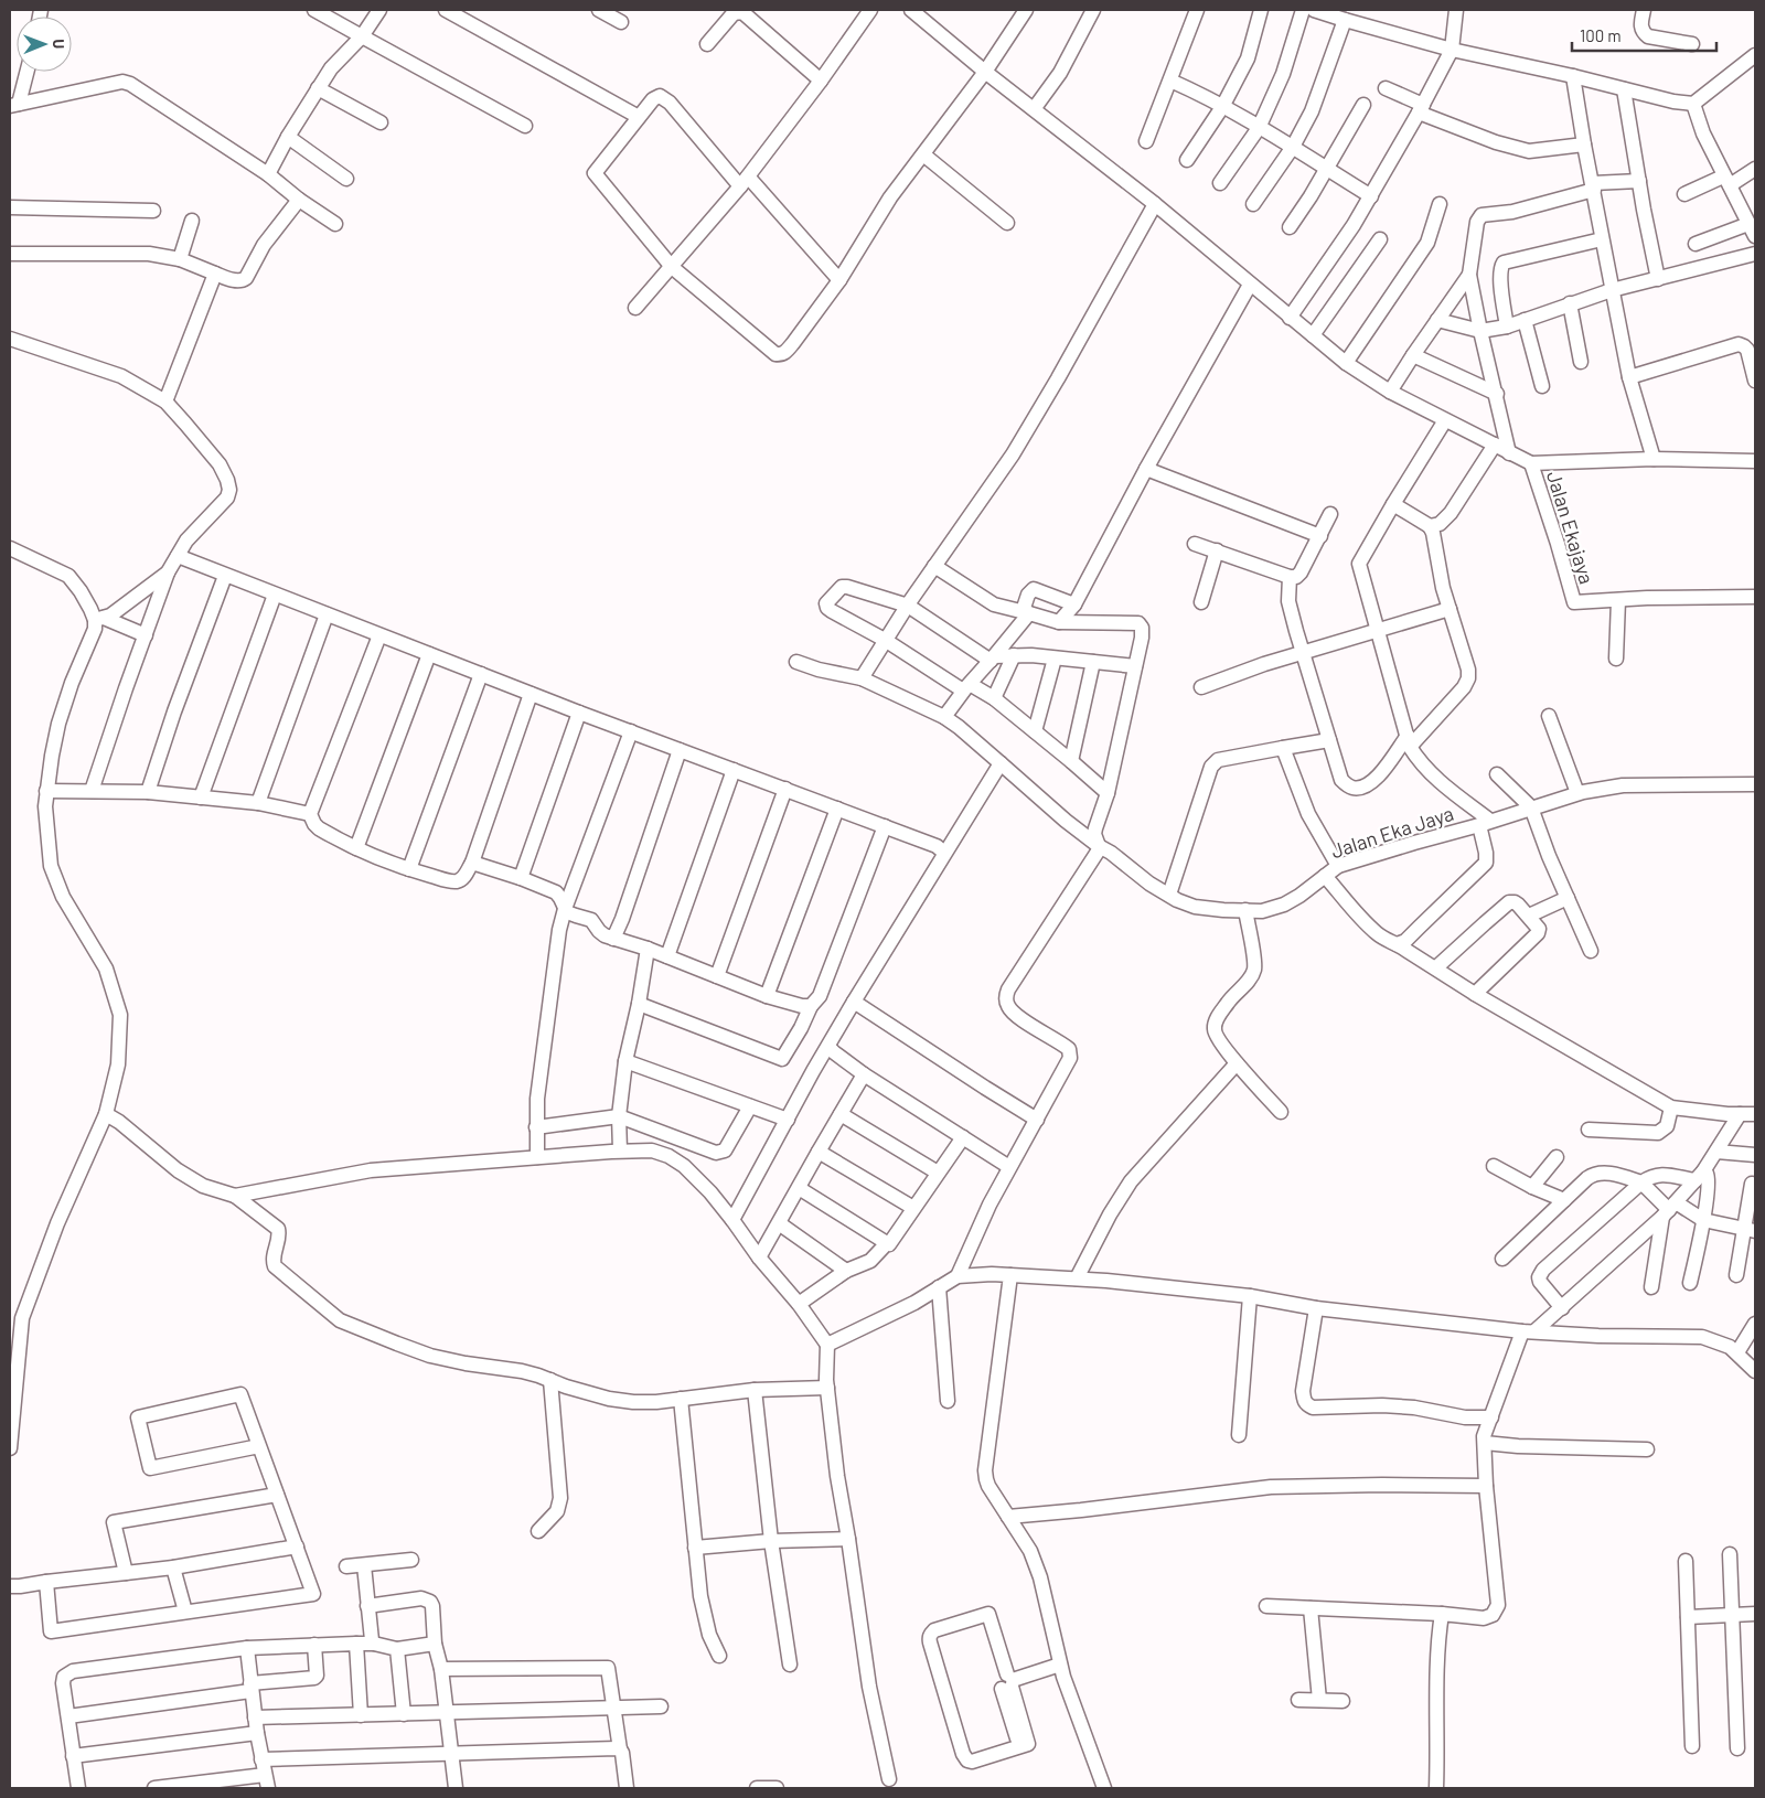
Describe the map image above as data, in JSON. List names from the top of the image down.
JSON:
{
  "streets": {
    "street": ["Jalan Ekajaya", "Jalan Eka Jaya"]
  },
  "scale_bar": "100 m",
  "north": "right"
}
